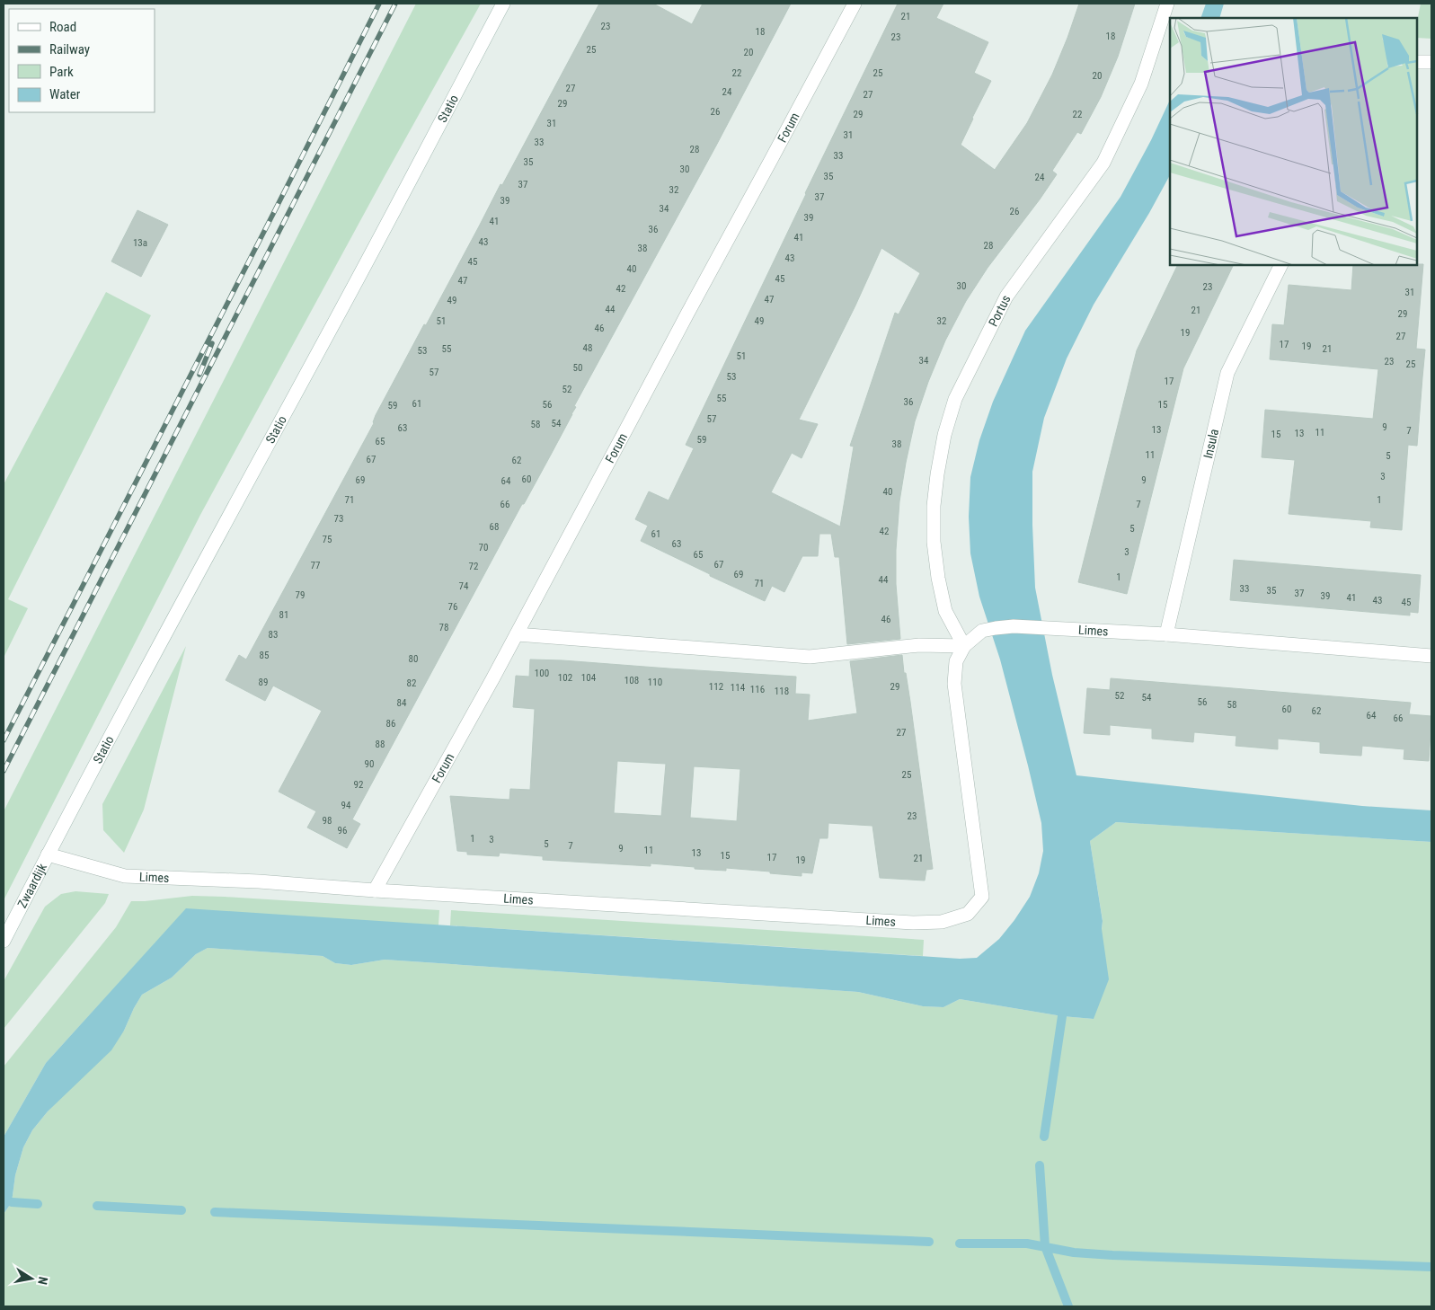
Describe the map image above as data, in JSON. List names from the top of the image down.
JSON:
{
  "streets": {
    "street": [
      "Statio",
      "Forum",
      "Portus",
      "Insula",
      "Limes",
      "Zwaardijk"
    ]
  },
  "crossings": [
    ["Statio", "Limes"],
    ["Statio", "Zwaardijk"],
    ["Forum", "Limes"],
    ["Portus", "Limes"],
    ["Insula", "Limes"],
    ["Limes", "Zwaardijk"]
  ],
  "house_numbers": [
    "21",
    "23",
    "18",
    "18",
    "23",
    "25",
    "20",
    "22",
    "25",
    "20",
    "27",
    "24",
    "27",
    "29",
    "26",
    "29",
    "22",
    "31",
    "31",
    "33",
    "28",
    "33",
    "35",
    "30",
    "35",
    "24",
    "37",
    "32",
    "37",
    "39",
    "34",
    "26",
    "39",
    "41",
    "36",
    "41",
    "43",
    "13a",
    "28",
    "38",
    "43",
    "45",
    "40",
    "45",
    "47",
    "30",
    "23",
    "42",
    "31",
    "47",
    "49",
    "44",
    "21",
    "29",
    "51",
    "49",
    "32",
    "46",
    "19",
    "27",
    "17",
    "19",
    "48",
    "55",
    "21",
    "53",
    "51",
    "34",
    "23",
    "25",
    "50",
    "57",
    "53",
    "17",
    "52",
    "55",
    "36",
    "61",
    "56",
    "15",
    "59",
    "57",
    "54",
    "58",
    "9",
    "63",
    "13",
    "7",
    "11",
    "13",
    "15",
    "59",
    "65",
    "38",
    "11",
    "5",
    "67",
    "62",
    "3",
    "60",
    "69",
    "9",
    "64",
    "40",
    "71",
    "1",
    "66",
    "7",
    "73",
    "68",
    "5",
    "42",
    "61",
    "75",
    "63",
    "70",
    "3",
    "65",
    "67",
    "77",
    "72",
    "69",
    "1",
    "44",
    "71",
    "74",
    "33",
    "35",
    "37",
    "79",
    "39",
    "41",
    "43",
    "45",
    "76",
    "81",
    "46",
    "78",
    "83",
    "85",
    "80",
    "100",
    "102",
    "104",
    "108",
    "89",
    "110",
    "82",
    "112",
    "29",
    "114",
    "116",
    "118",
    "52",
    "54",
    "56",
    "84",
    "58",
    "60",
    "62",
    "64",
    "66",
    "86",
    "27",
    "88",
    "90",
    "25",
    "92",
    "94",
    "23",
    "98",
    "96",
    "1",
    "3",
    "5",
    "7",
    "9",
    "11",
    "13",
    "15",
    "17",
    "21",
    "19"
  ],
  "legend": [
    "Road",
    "Railway",
    "Park",
    "Water"
  ],
  "north": "right"
}
